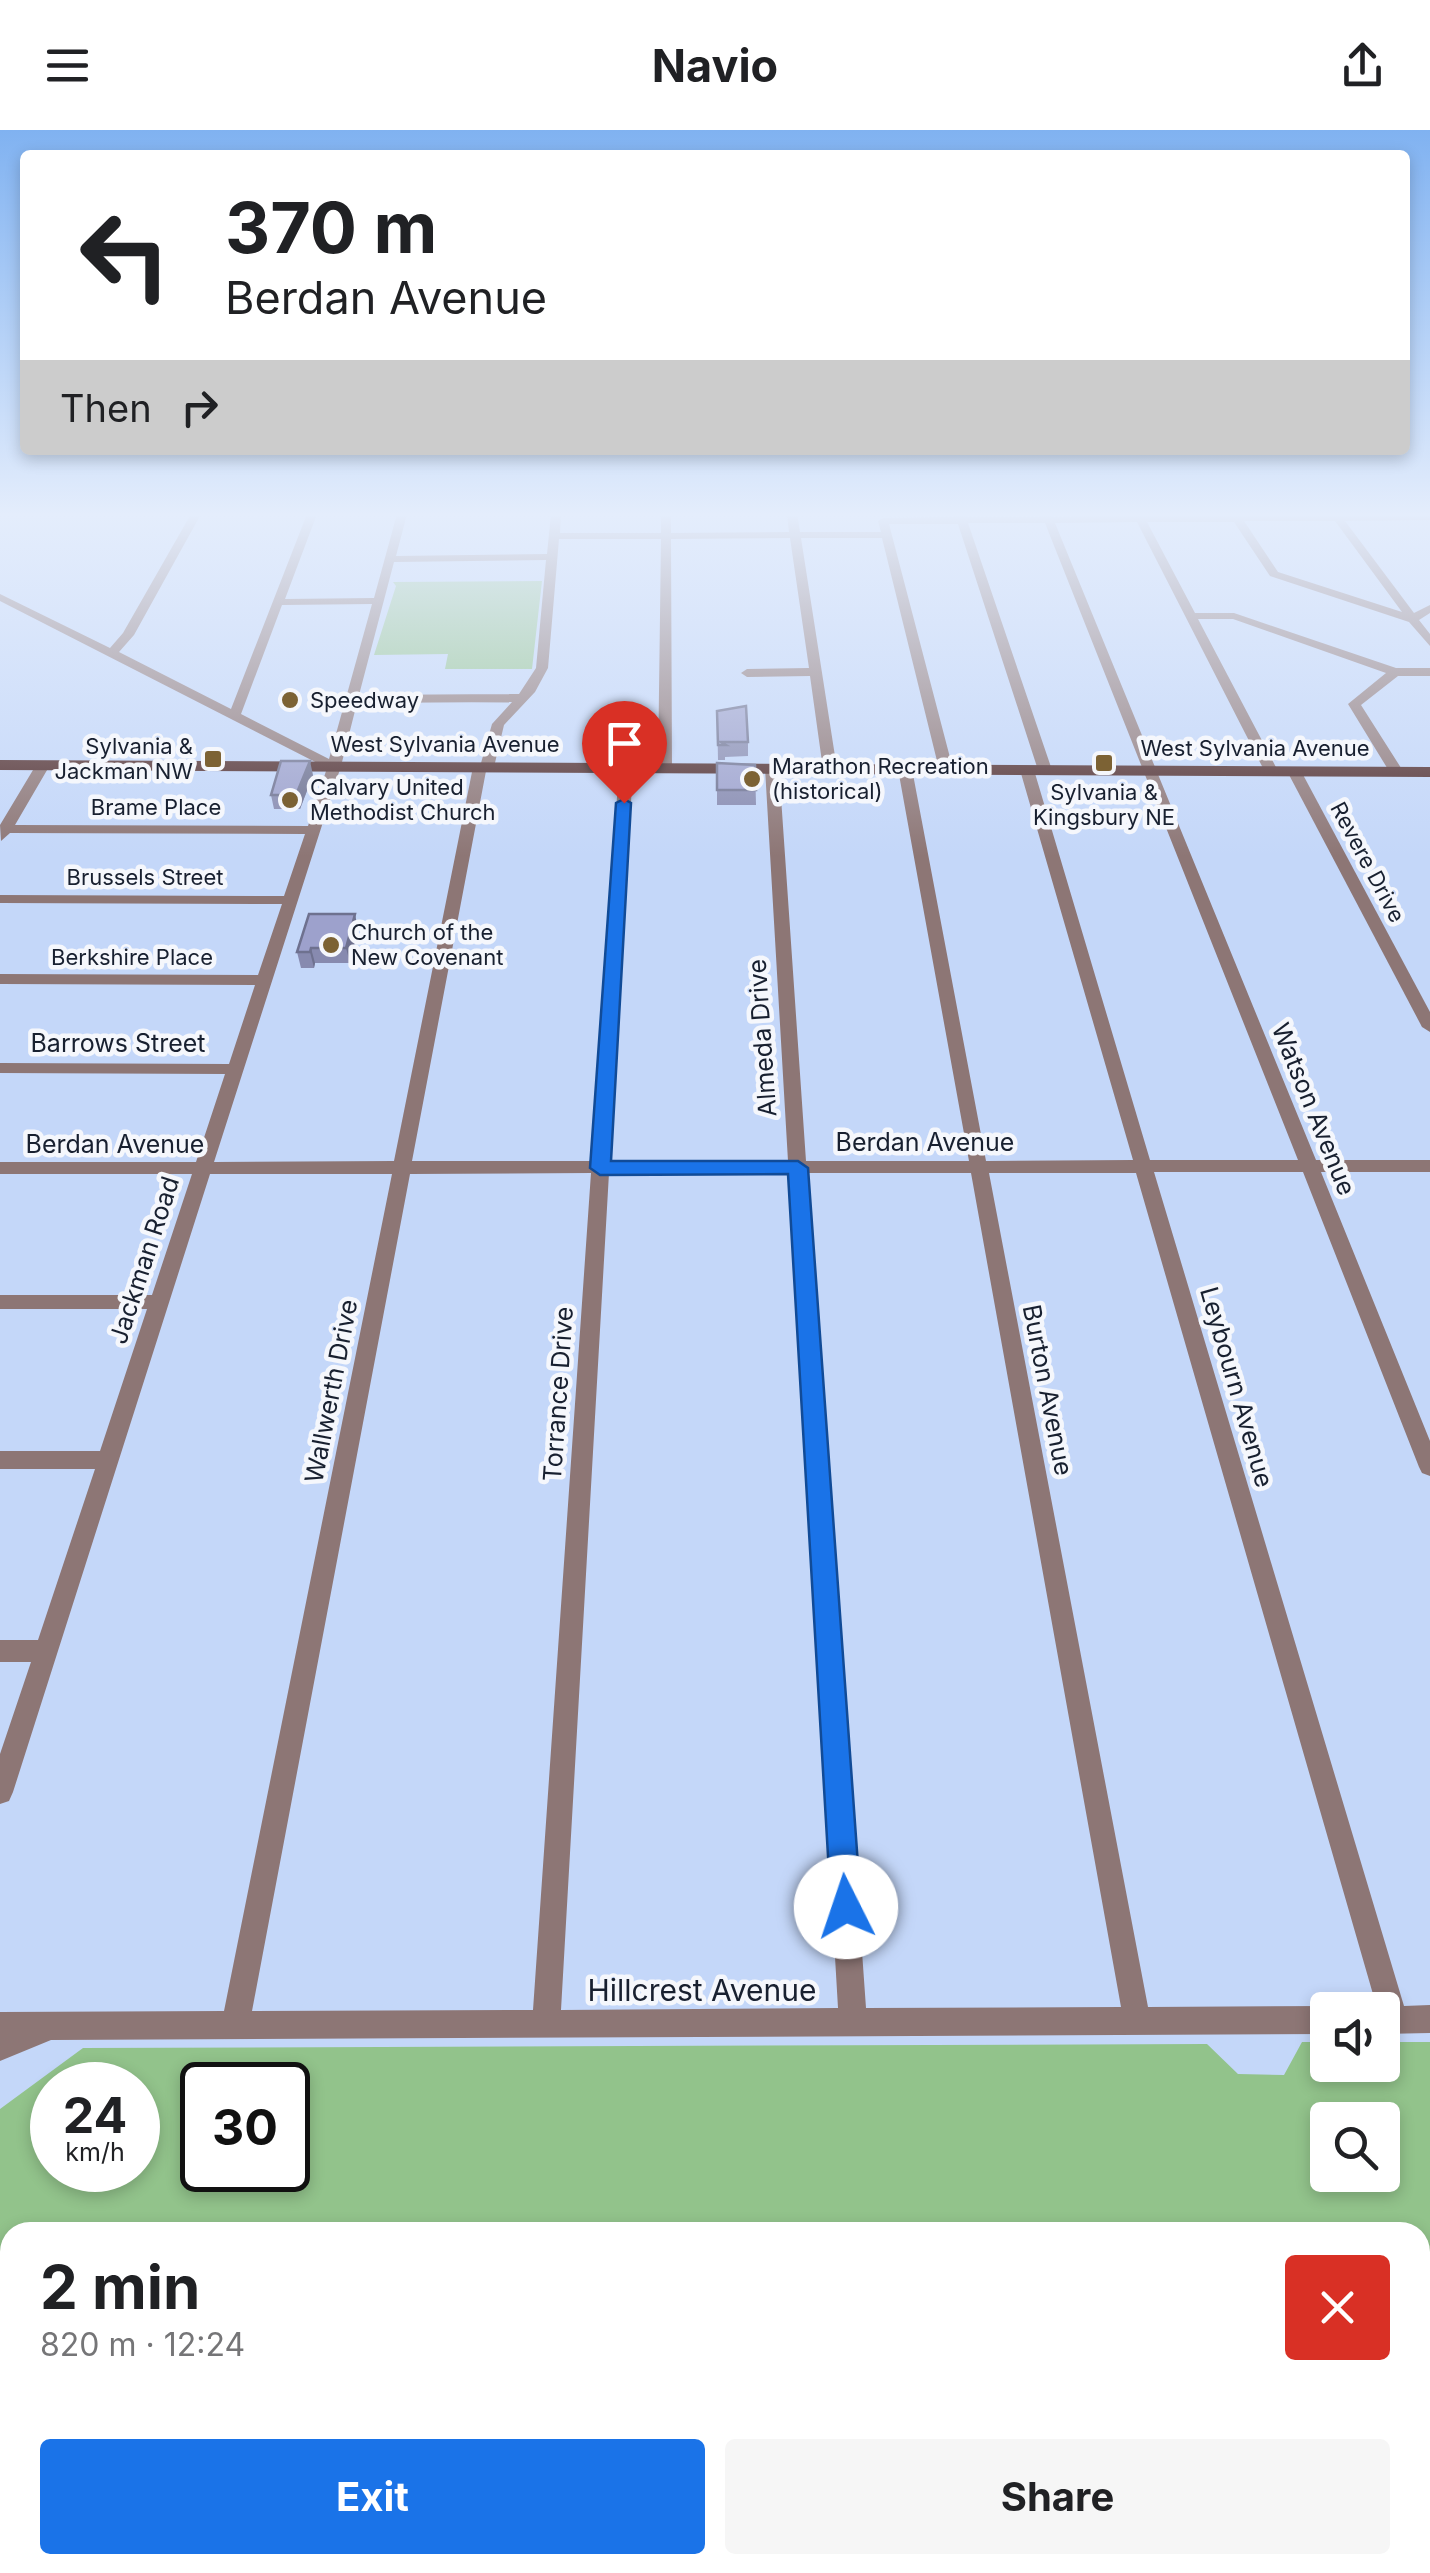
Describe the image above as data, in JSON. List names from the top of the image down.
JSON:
{
  "streets": {
    "main road": ["West Sylvania Avenue"],
    "street": [
      "Brame Place",
      "Revere Drive",
      "Brussels Street",
      "Berkshire Place",
      "Almeda Drive",
      "Barrows Street",
      "Watson Avenue",
      "Berdan Avenue",
      "Jackman Road",
      "Leybourn Avenue",
      "Burton Avenue",
      "Wallwerth Drive",
      "Torrance Drive",
      "Hillcrest Avenue"
    ]
  },
  "crossings": [
    ["West Sylvania Avenue", "Revere Drive"],
    ["West Sylvania Avenue", "Almeda Drive"],
    ["West Sylvania Avenue", "Watson Avenue"],
    ["West Sylvania Avenue", "Jackman Road"],
    ["West Sylvania Avenue", "Leybourn Avenue"],
    ["West Sylvania Avenue", "Burton Avenue"],
    ["West Sylvania Avenue", "Wallwerth Drive"],
    ["West Sylvania Avenue", "Torrance Drive"],
    ["Brame Place", "Jackman Road"],
    ["Brussels Street", "Jackman Road"],
    ["Berkshire Place", "Jackman Road"],
    ["Almeda Drive", "Berdan Avenue"],
    ["Almeda Drive", "Hillcrest Avenue"],
    ["Barrows Street", "Jackman Road"],
    ["Watson Avenue", "Berdan Avenue"],
    ["Berdan Avenue", "Jackman Road"],
    ["Berdan Avenue", "Leybourn Avenue"],
    ["Berdan Avenue", "Burton Avenue"],
    ["Berdan Avenue", "Wallwerth Drive"],
    ["Berdan Avenue", "Torrance Drive"],
    ["Burton Avenue", "Hillcrest Avenue"],
    ["Wallwerth Drive", "Hillcrest Avenue"],
    ["Torrance Drive", "Hillcrest Avenue"]
  ],
  "places": {
    "other": [
      "Speedway",
      "Marathon Recreation (historical)",
      "Calvary United Methodist Church",
      "Church of the New Covenant"
    ],
    "transit": ["Sylvania & Jackman NW", "Sylvania & Kingsbury NE"]
  },
  "page": {
    "header": "Navio",
    "turn": ["370 m", "Berdan Avenue"],
    "then": "Then",
    "speed": "24 km/h",
    "limit": "30",
    "heading": ["2 min", "820 m · 12:24"],
    "buttons": ["Exit", "Share"]
  }
}
